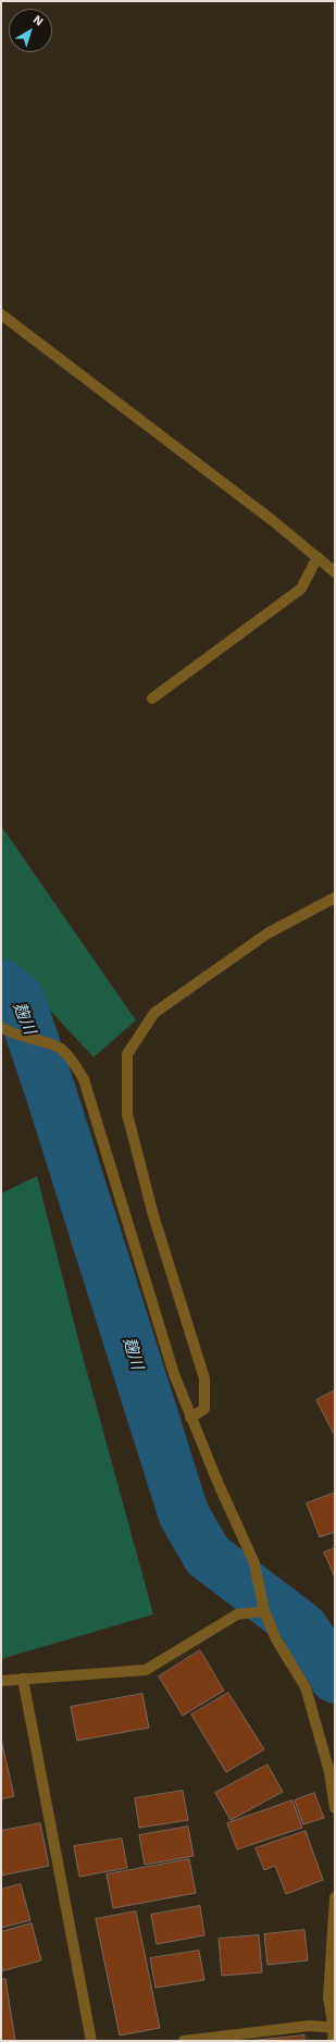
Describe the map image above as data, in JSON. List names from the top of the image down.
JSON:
{
  "water": ["麹川"],
  "north": "top right"
}
